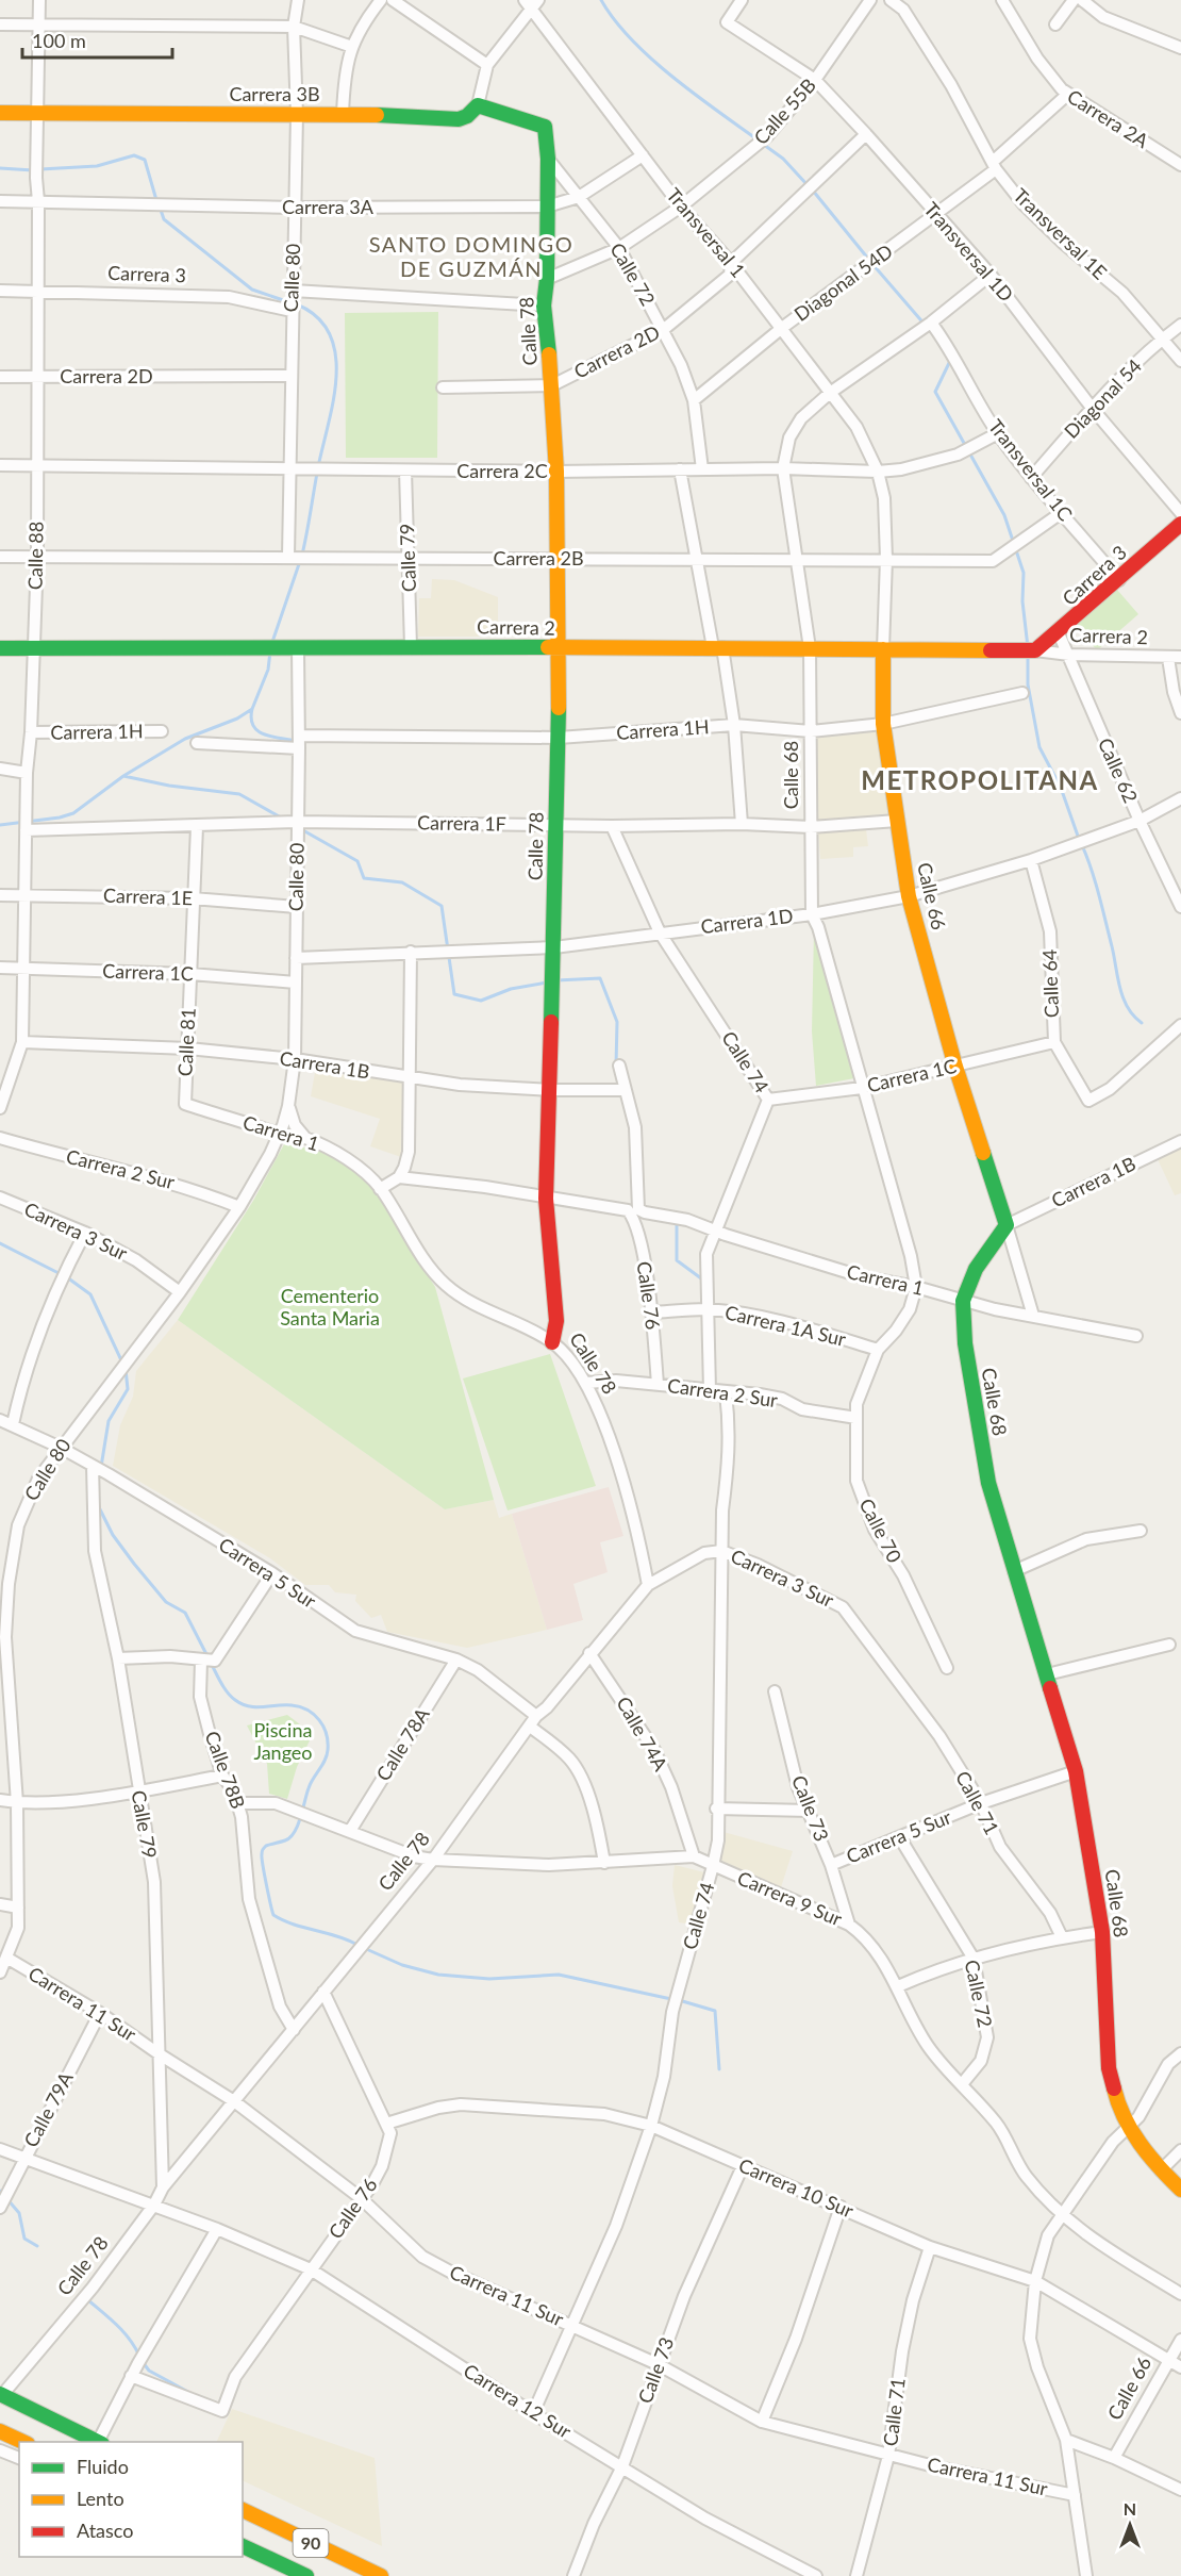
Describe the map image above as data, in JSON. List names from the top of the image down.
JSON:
{
  "streets": {
    "main road": [
      "Carrera 3B",
      "Carrera 3",
      "Calle 78",
      "Carrera 2",
      "Calle 68",
      "Calle 66",
      "90"
    ],
    "street": [
      "Calle 55B",
      "Carrera 2A",
      "Carrera 3A",
      "Transversal 1",
      "Transversal 1E",
      "Transversal 1D",
      "Calle 72",
      "Calle 80",
      "Diagonal 54D",
      "Carrera 2D",
      "Diagonal 54",
      "Transversal 1C",
      "Carrera 2C",
      "Calle 88",
      "Calle 79",
      "Carrera 2B",
      "Carrera 1H",
      "Calle 62",
      "Carrera 1F",
      "Carrera 1E",
      "Carrera 1D",
      "Carrera 1C",
      "Calle 64",
      "Calle 81",
      "Calle 74",
      "Carrera 1B",
      "Carrera 1",
      "Carrera 2 Sur",
      "Carrera 3 Sur",
      "Calle 76",
      "Carrera 1A Sur",
      "Calle 70",
      "Carrera 5 Sur",
      "Calle 74A",
      "Calle 78A",
      "Calle 78B",
      "Calle 71",
      "Calle 73",
      "Carrera 9 Sur",
      "Carrera 11 Sur",
      "Calle 79A",
      "Carrera 10 Sur",
      "Carrera 12 Sur"
    ]
  },
  "crossings": [
    ["Carrera 3B", "Calle 80"],
    ["Carrera 3B", "Calle 78"],
    ["Carrera 3B", "Calle 88"],
    ["Calle 55B", "Transversal 1"],
    ["Calle 55B", "Transversal 1D"],
    ["Calle 55B", "Calle 72"],
    ["Calle 55B", "Calle 78"],
    ["Carrera 2A", "Diagonal 54D"],
    ["Carrera 3A", "Transversal 1"],
    ["Carrera 3A", "Calle 72"],
    ["Carrera 3A", "Calle 80"],
    ["Carrera 3A", "Calle 78"],
    ["Carrera 3A", "Calle 88"],
    ["Transversal 1", "Diagonal 54D"],
    ["Transversal 1", "Carrera 2D"],
    ["Transversal 1", "Carrera 2C"],
    ["Transversal 1", "Calle 68"],
    ["Transversal 1", "Calle 66"],
    ["Transversal 1E", "Diagonal 54D"],
    ["Transversal 1E", "Diagonal 54"],
    ["Transversal 1D", "Diagonal 54D"],
    ["Transversal 1D", "Carrera 2D"],
    ["Transversal 1D", "Diagonal 54"],
    ["Transversal 1D", "Calle 68"],
    ["Carrera 3", "Calle 80"],
    ["Carrera 3", "Calle 78"],
    ["Carrera 3", "Transversal 1C"],
    ["Carrera 3", "Calle 88"],
    ["Carrera 3", "Carrera 2"],
    ["Carrera 3", "Calle 62"],
    ["Calle 72", "Diagonal 54D"],
    ["Calle 72", "Calle 78"],
    ["Calle 72", "Carrera 2D"],
    ["Calle 72", "Carrera 2C"],
    ["Calle 72", "Carrera 5 Sur"],
    ["Calle 72", "Carrera 9 Sur"],
    ["Calle 80", "Carrera 2D"],
    ["Calle 80", "Carrera 2C"],
    ["Calle 80", "Carrera 2B"],
    ["Calle 80", "Carrera 2"],
    ["Calle 80", "Carrera 1H"],
    ["Calle 80", "Carrera 1F"],
    ["Calle 80", "Carrera 1E"],
    ["Calle 80", "Carrera 1D"],
    ["Calle 80", "Carrera 1C"],
    ["Calle 80", "Carrera 1B"],
    ["Calle 80", "Carrera 1"],
    ["Calle 80", "Carrera 2 Sur"],
    ["Calle 80", "Carrera 3 Sur"],
    ["Calle 80", "Carrera 5 Sur"],
    ["Calle 80", "Carrera 11 Sur"],
    ["Calle 78", "Carrera 2D"],
    ["Calle 78", "Carrera 2C"],
    ["Calle 78", "Calle 79"],
    ["Calle 78", "Carrera 2B"],
    ["Calle 78", "Carrera 2"],
    ["Calle 78", "Carrera 1H"],
    ["Calle 78", "Carrera 1F"],
    ["Calle 78", "Carrera 1D"],
    ["Calle 78", "Carrera 1B"],
    ["Calle 78", "Carrera 1"],
    ["Calle 78", "Carrera 2 Sur"],
    ["Calle 78", "Calle 76"],
    ["Calle 78", "Carrera 5 Sur"],
    ["Calle 78", "Calle 74A"],
    ["Calle 78", "Calle 78B"],
    ["Calle 78", "Carrera 9 Sur"],
    ["Calle 78", "Carrera 11 Sur"],
    ["Calle 78", "Carrera 12 Sur"],
    ["Carrera 2D", "Calle 88"],
    ["Diagonal 54", "Transversal 1C"],
    ["Transversal 1C", "Carrera 2C"],
    ["Transversal 1C", "Carrera 2B"],
    ["Transversal 1C", "Calle 68"],
    ["Carrera 2C", "Calle 88"],
    ["Carrera 2C", "Calle 79"],
    ["Carrera 2C", "Calle 68"],
    ["Carrera 2C", "Calle 66"],
    ["Calle 88", "Carrera 2B"],
    ["Calle 88", "Carrera 2"],
    ["Calle 88", "Carrera 1H"],
    ["Calle 88", "Carrera 1F"],
    ["Calle 88", "Carrera 1E"],
    ["Calle 88", "Carrera 1C"],
    ["Calle 88", "Carrera 1B"],
    ["Calle 79", "Carrera 2B"],
    ["Calle 79", "Carrera 2"],
    ["Calle 79", "Carrera 5 Sur"],
    ["Calle 79", "Carrera 11 Sur"],
    ["Carrera 2B", "Calle 68"],
    ["Carrera 2B", "Calle 66"],
    ["Carrera 2", "Calle 62"],
    ["Carrera 2", "Calle 68"],
    ["Carrera 2", "Calle 66"],
    ["Carrera 1H", "Calle 68"],
    ["Carrera 1H", "Calle 66"],
    ["Calle 62", "Carrera 1D"],
    ["Calle 68", "Carrera 1F"],
    ["Calle 68", "Calle 66"],
    ["Calle 68", "Carrera 1D"],
    ["Calle 68", "Carrera 1C"],
    ["Calle 68", "Carrera 1B"],
    ["Calle 68", "Carrera 1"],
    ["Calle 68", "Carrera 5 Sur"],
    ["Carrera 1F", "Calle 66"],
    ["Carrera 1F", "Calle 81"],
    ["Carrera 1F", "Calle 74"],
    ["Calle 66", "Carrera 1D"],
    ["Calle 66", "Carrera 1C"],
    ["Calle 66", "Carrera 1B"],
    ["Calle 66", "Carrera 1"],
    ["Calle 66", "Carrera 10 Sur"],
    ["Carrera 1E", "Calle 81"],
    ["Carrera 1D", "Calle 64"],
    ["Carrera 1D", "Calle 74"],
    ["Carrera 1C", "Calle 64"],
    ["Carrera 1C", "Calle 81"],
    ["Carrera 1C", "Calle 74"],
    ["Calle 81", "Carrera 1B"],
    ["Calle 81", "Carrera 1"],
    ["Calle 74", "Carrera 1"],
    ["Calle 74", "Carrera 2 Sur"],
    ["Calle 74", "Carrera 3 Sur"],
    ["Calle 74", "Carrera 1A Sur"],
    ["Calle 74", "Carrera 9 Sur"],
    ["Calle 74", "Carrera 11 Sur"],
    ["Calle 74", "Carrera 10 Sur"],
    ["Calle 74", "Carrera 12 Sur"],
    ["Carrera 1B", "Calle 76"],
    ["Carrera 1", "Calle 76"],
    ["Carrera 2 Sur", "Calle 76"],
    ["Carrera 2 Sur", "Calle 70"],
    ["Carrera 3 Sur", "Calle 71"],
    ["Calle 76", "Carrera 1A Sur"],
    ["Calle 76", "Carrera 11 Sur"],
    ["Calle 76", "Carrera 10 Sur"],
    ["Calle 76", "Carrera 12 Sur"],
    ["Carrera 1A Sur", "Calle 70"],
    ["Carrera 5 Sur", "Calle 78A"],
    ["Carrera 5 Sur", "Calle 71"],
    ["Carrera 5 Sur", "Calle 73"],
    ["Carrera 5 Sur", "Carrera 9 Sur"],
    ["Calle 74A", "Carrera 9 Sur"],
    ["Calle 78A", "Carrera 9 Sur"],
    ["Calle 78B", "Carrera 9 Sur"],
    ["Calle 71", "Carrera 11 Sur"],
    ["Calle 71", "Carrera 10 Sur"],
    ["Calle 73", "Carrera 9 Sur"],
    ["Calle 73", "Carrera 11 Sur"],
    ["Calle 73", "Carrera 10 Sur"],
    ["Calle 73", "Carrera 12 Sur"],
    ["Carrera 11 Sur", "Calle 79A"],
    ["Calle 79A", "Carrera 12 Sur"]
  ],
  "districts": ["SANTO DOMINGO DE GUZMÁN", "METROPOLITANA"],
  "parks": ["Cementerio Santa Maria", "Piscina Jangeo"],
  "legend": ["Fluido", "Lento", "Atasco"],
  "scale_bar": "100 m",
  "north": "top"
}
